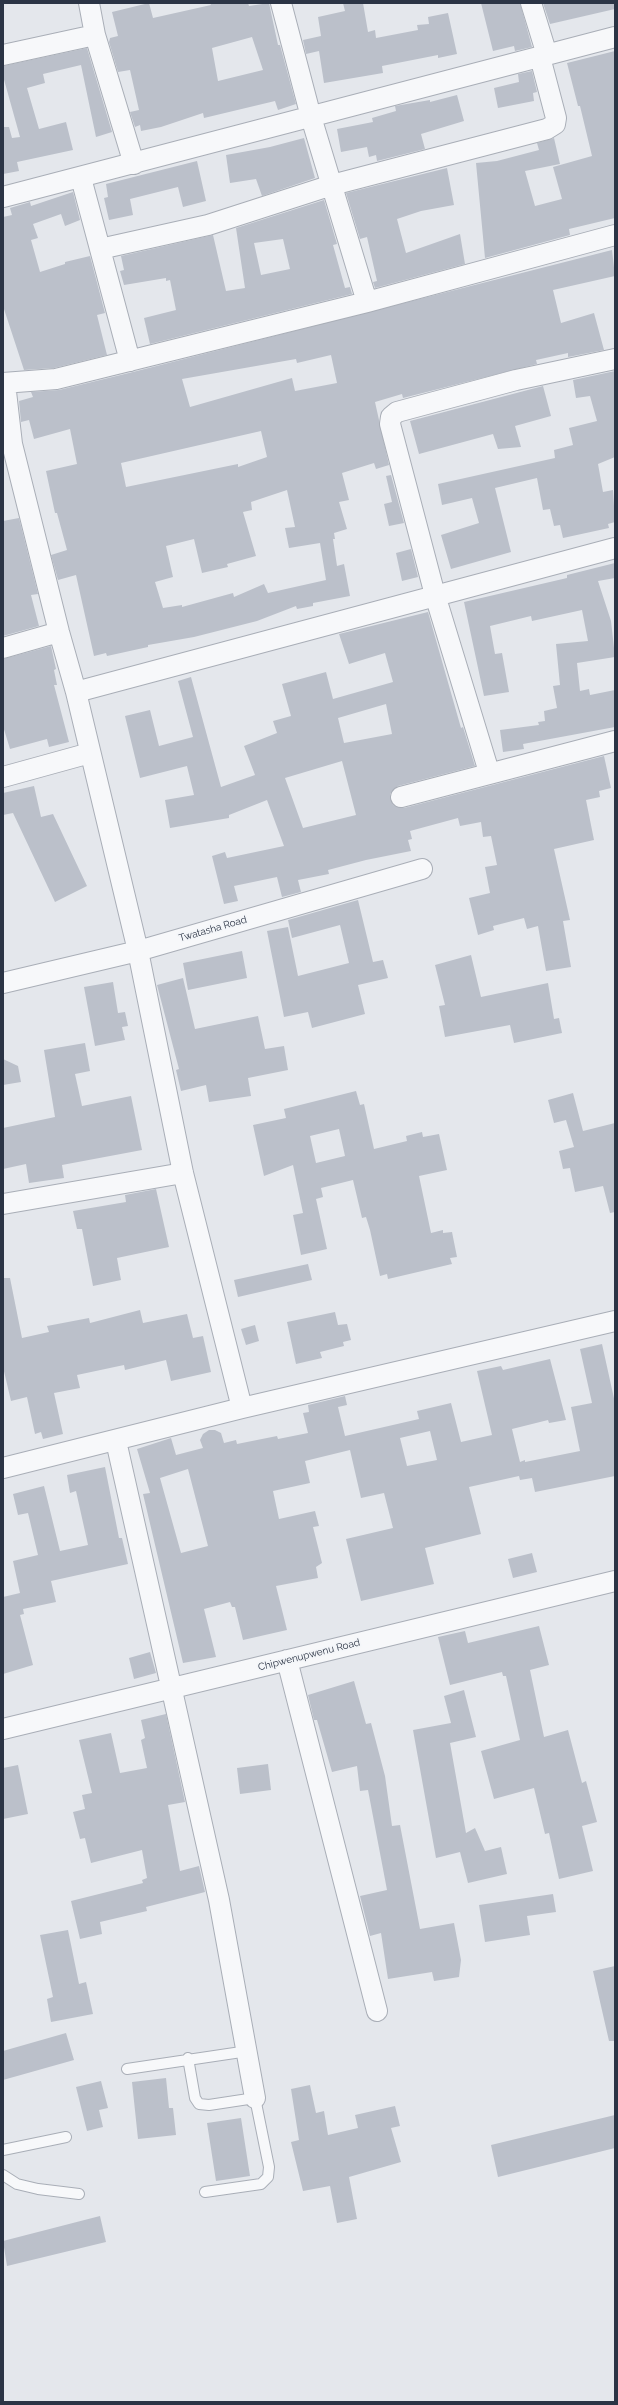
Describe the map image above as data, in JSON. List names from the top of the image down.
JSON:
{
  "streets": {
    "street": ["Twatasha Road", "Chipwenupwenu Road"]
  }
}
